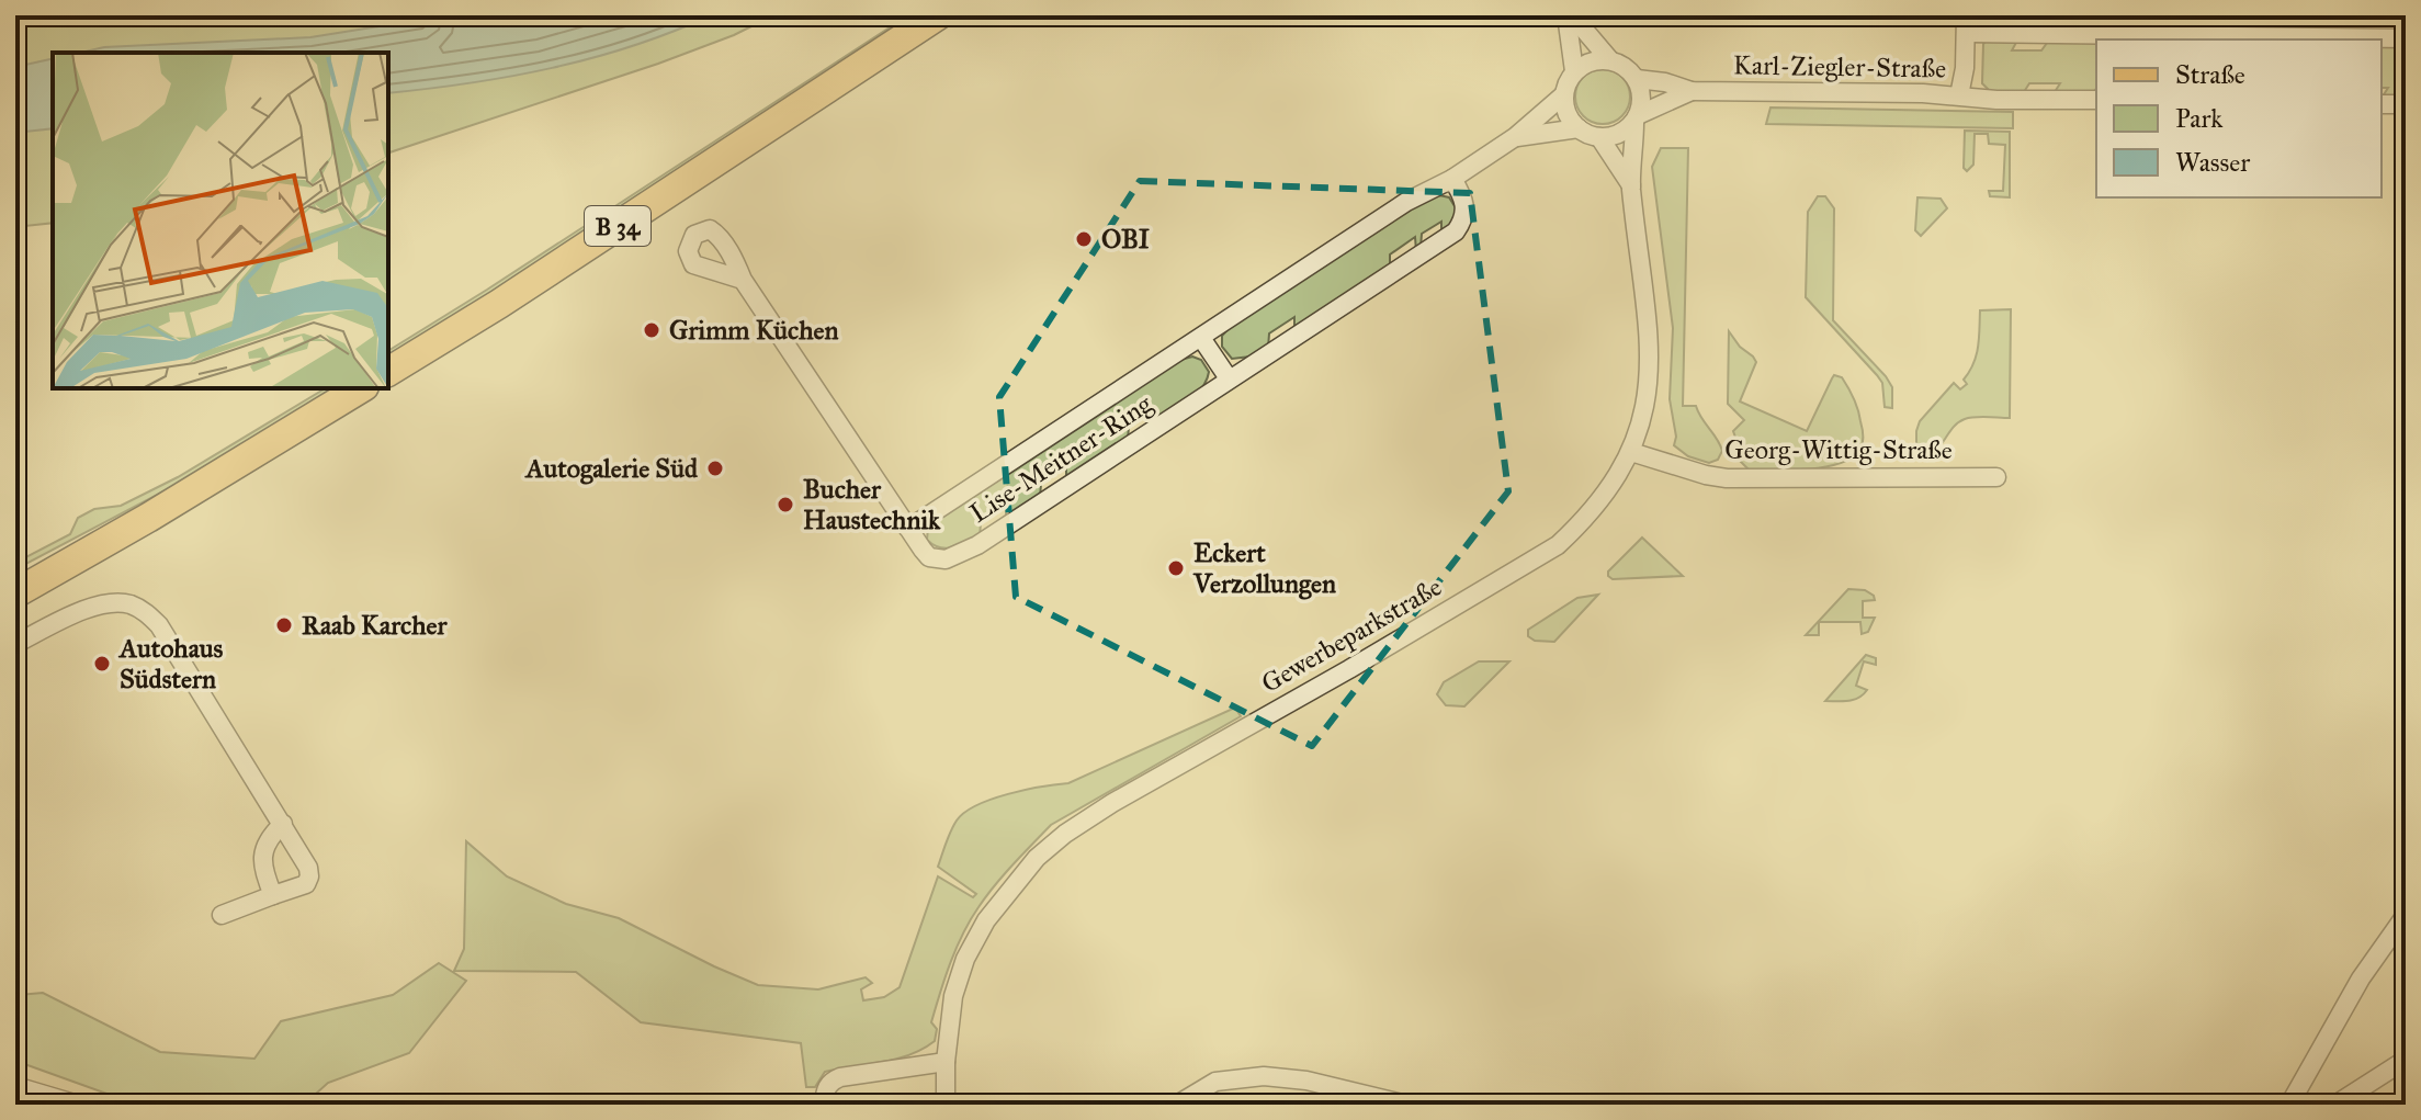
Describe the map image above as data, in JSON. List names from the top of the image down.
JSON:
{
  "streets": {
    "main road": ["B 34"],
    "street": [
      "Karl-Ziegler-Straße",
      "Georg-Wittig-Straße",
      "Lise-Meitner-Ring",
      "Gewerbeparkstraße"
    ]
  },
  "crossings": [
    ["Karl-Ziegler-Straße", "Lise-Meitner-Ring"],
    ["Karl-Ziegler-Straße", "Gewerbeparkstraße"],
    ["Georg-Wittig-Straße", "Gewerbeparkstraße"],
    ["Lise-Meitner-Ring", "Gewerbeparkstraße"]
  ],
  "places": [
    "OBI",
    "Grimm Küchen",
    "Autogalerie Süd",
    "Bucher Haustechnik",
    "Eckert Verzollungen",
    "Raab Karcher",
    "Autohaus Südstern"
  ],
  "legend": ["Straße", "Park", "Wasser"]
}
